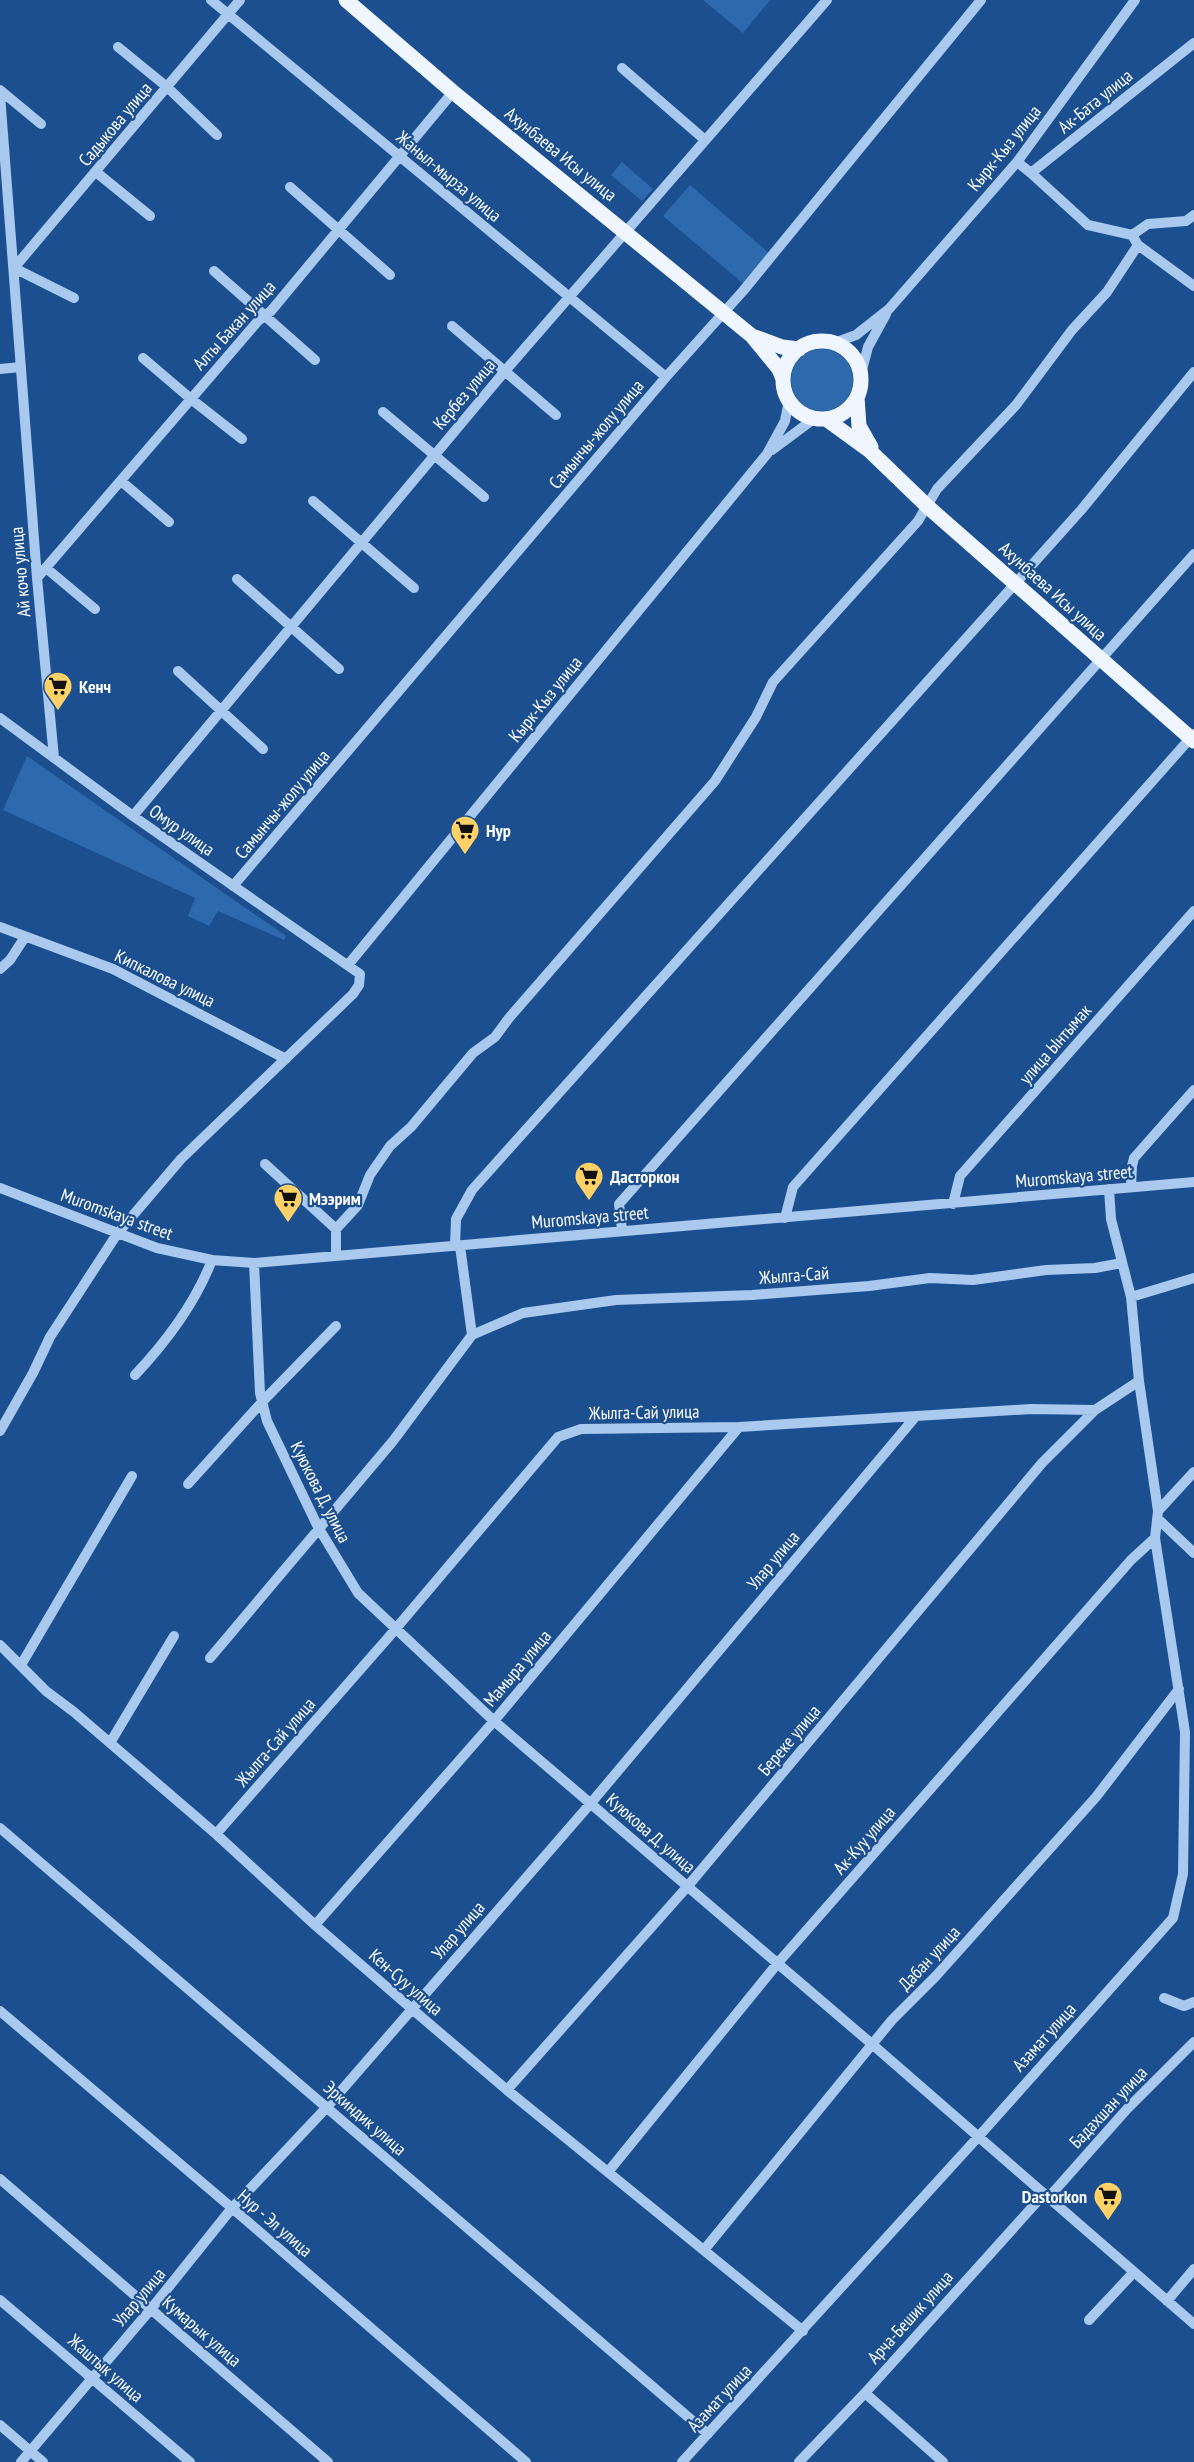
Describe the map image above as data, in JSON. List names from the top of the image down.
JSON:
{
  "streets": {
    "main road": ["Ахунбаева Исы улица"],
    "street": [
      "Ак-Бата улица",
      "Садыкова улица",
      "Кырк-Кыз улица",
      "Жаныл-мырза улица",
      "Алты Бакан улица",
      "Кербез улица",
      "Самынчы-жолу улица",
      "Ай кочо улица",
      "Омур улица",
      "Кипкалова улица",
      "улица Ынтымак",
      "Muromskaya street",
      "Жылга-Сай",
      "Жылга-Сай улица",
      "Куюкова Д. улица",
      "Улар улица",
      "Мамыра улица",
      "Береке улица",
      "Ак-Куу улица",
      "Дабан улица",
      "Кен-Суу улица",
      "Азамат улица",
      "Бадахшан улица",
      "Эркиндик улица",
      "Нур - Эл улица",
      "Арча-Бешик улица",
      "Кумарык улица",
      "Жаштык улица"
    ]
  },
  "crossings": [
    ["Садыкова улица", "Жаныл-мырза улица"],
    ["Садыкова улица", "Ай кочо улица"],
    ["Кырк-Кыз улица", "Ахунбаева Исы улица"],
    ["Кырк-Кыз улица", "Омур улица"],
    ["Ахунбаева Исы улица", "Алты Бакан улица"],
    ["Ахунбаева Исы улица", "Кербез улица"],
    ["Ахунбаева Исы улица", "Самынчы-жолу улица"],
    ["Жаныл-мырза улица", "Алты Бакан улица"],
    ["Жаныл-мырза улица", "Кербез улица"],
    ["Жаныл-мырза улица", "Самынчы-жолу улица"],
    ["Алты Бакан улица", "Ай кочо улица"],
    ["Кербез улица", "Омур улица"],
    ["Самынчы-жолу улица", "Омур улица"],
    ["Ай кочо улица", "Омур улица"],
    ["улица Ынтымак", "Muromskaya street"],
    ["Muromskaya street", "Куюкова Д. улица"],
    ["Muromskaya street", "Азамат улица"],
    ["Жылга-Сай", "Азамат улица"],
    ["Жылга-Сай улица", "Куюкова Д. улица"],
    ["Жылга-Сай улица", "Улар улица"],
    ["Жылга-Сай улица", "Мамыра улица"],
    ["Жылга-Сай улица", "Береке улица"],
    ["Жылга-Сай улица", "Кен-Суу улица"],
    ["Куюкова Д. улица", "Улар улица"],
    ["Куюкова Д. улица", "Мамыра улица"],
    ["Куюкова Д. улица", "Береке улица"],
    ["Куюкова Д. улица", "Ак-Куу улица"],
    ["Куюкова Д. улица", "Дабан улица"],
    ["Куюкова Д. улица", "Азамат улица"],
    ["Куюкова Д. улица", "Бадахшан улица"],
    ["Куюкова Д. улица", "Арча-Бешик улица"],
    ["Улар улица", "Кен-Суу улица"],
    ["Улар улица", "Эркиндик улица"],
    ["Улар улица", "Нур - Эл улица"],
    ["Улар улица", "Кумарык улица"],
    ["Улар улица", "Жаштык улица"],
    ["Мамыра улица", "Кен-Суу улица"],
    ["Береке улица", "Кен-Суу улица"],
    ["Ак-Куу улица", "Кен-Суу улица"],
    ["Ак-Куу улица", "Азамат улица"],
    ["Дабан улица", "Кен-Суу улица"],
    ["Дабан улица", "Азамат улица"],
    ["Кен-Суу улица", "Азамат улица"],
    ["Азамат улица", "Эркиндик улица"],
    ["Бадахшан улица", "Арча-Бешик улица"]
  ],
  "places": {
    "supermarket": [
      "Кенч",
      "Нур",
      "Дасторкон",
      "Мээрим",
      "Dastorkon"
    ]
  }
}
